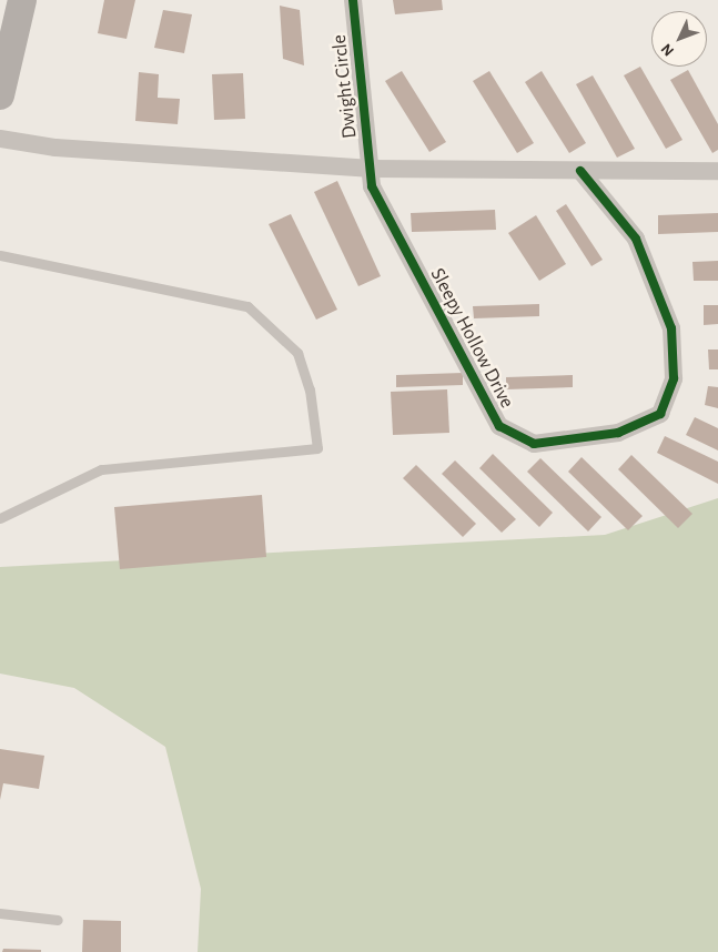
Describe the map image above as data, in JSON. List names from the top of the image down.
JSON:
{
  "streets": {
    "street": ["Dwight Circle", "Sleepy Hollow Drive"]
  },
  "crossings": [
    ["Dwight Circle", "Sleepy Hollow Drive"]
  ],
  "north": "bottom left"
}
